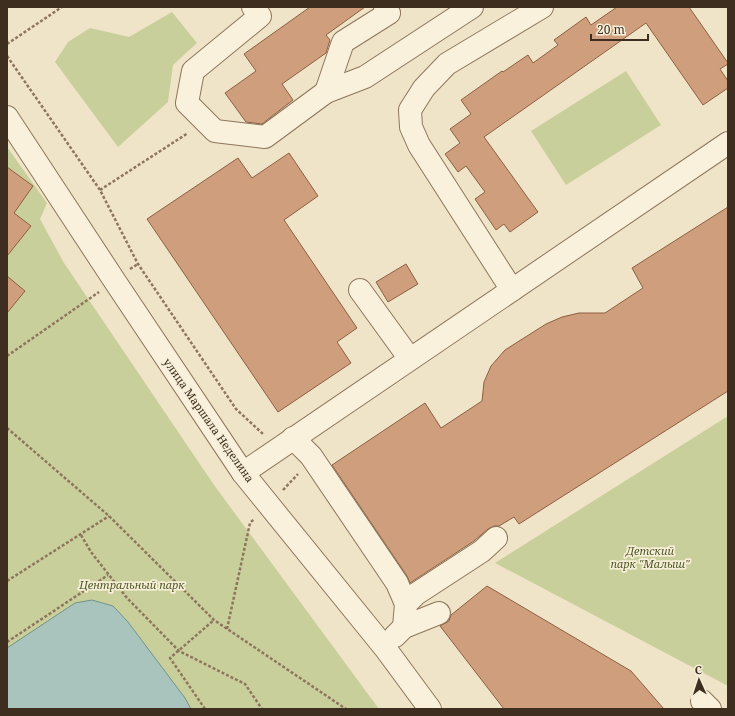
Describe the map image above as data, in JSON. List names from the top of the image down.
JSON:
{
  "streets": {
    "street": ["улица Маршала Неделина"]
  },
  "parks": ["Детский парк \"Малыш\"", "Центральный парк"],
  "scale_bar": "20 m",
  "north": "top"
}
